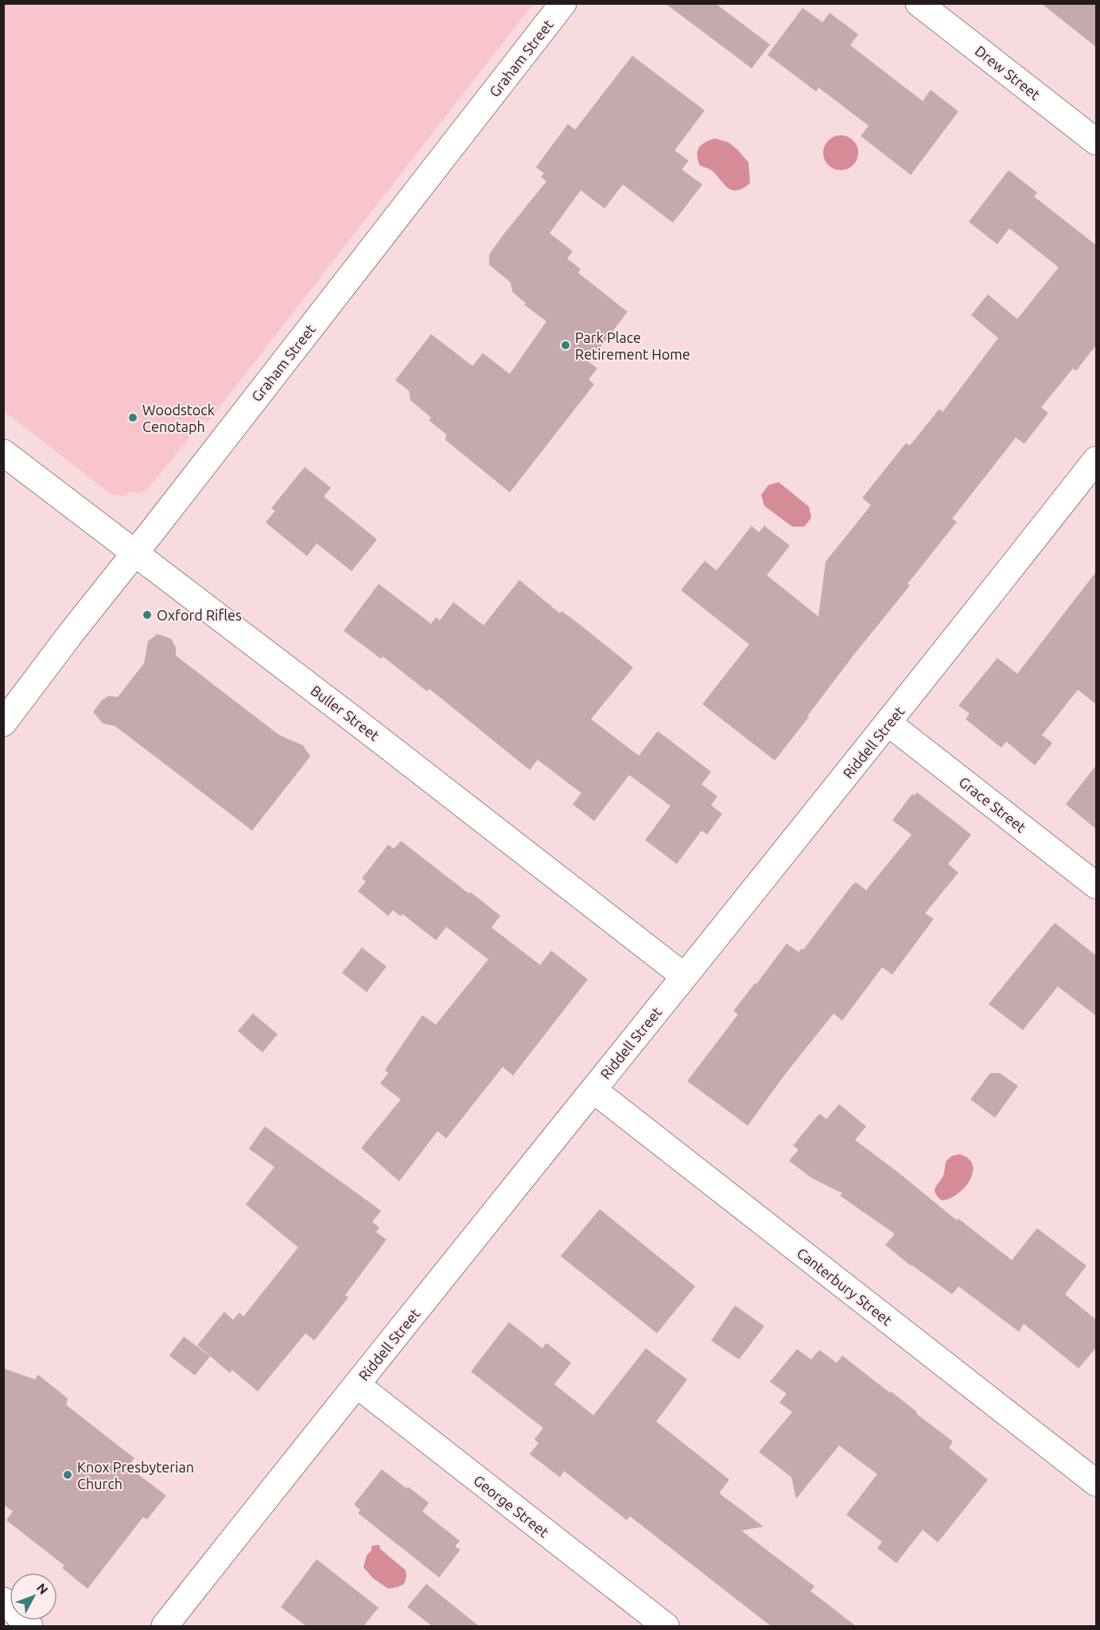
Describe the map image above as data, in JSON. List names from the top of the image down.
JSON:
{
  "streets": {
    "street": [
      "Graham Street",
      "Drew Street",
      "Buller Street",
      "Riddell Street",
      "Grace Street",
      "Canterbury Street",
      "George Street"
    ]
  },
  "crossings": [
    ["Graham Street", "Buller Street"],
    ["Buller Street", "Riddell Street"],
    ["Riddell Street", "Grace Street"],
    ["Riddell Street", "Canterbury Street"],
    ["Riddell Street", "George Street"]
  ],
  "places": [
    "Park Place Retirement Home",
    "Woodstock Cenotaph",
    "Oxford Rifles",
    "Knox Presbyterian Church"
  ],
  "north": "top right"
}
